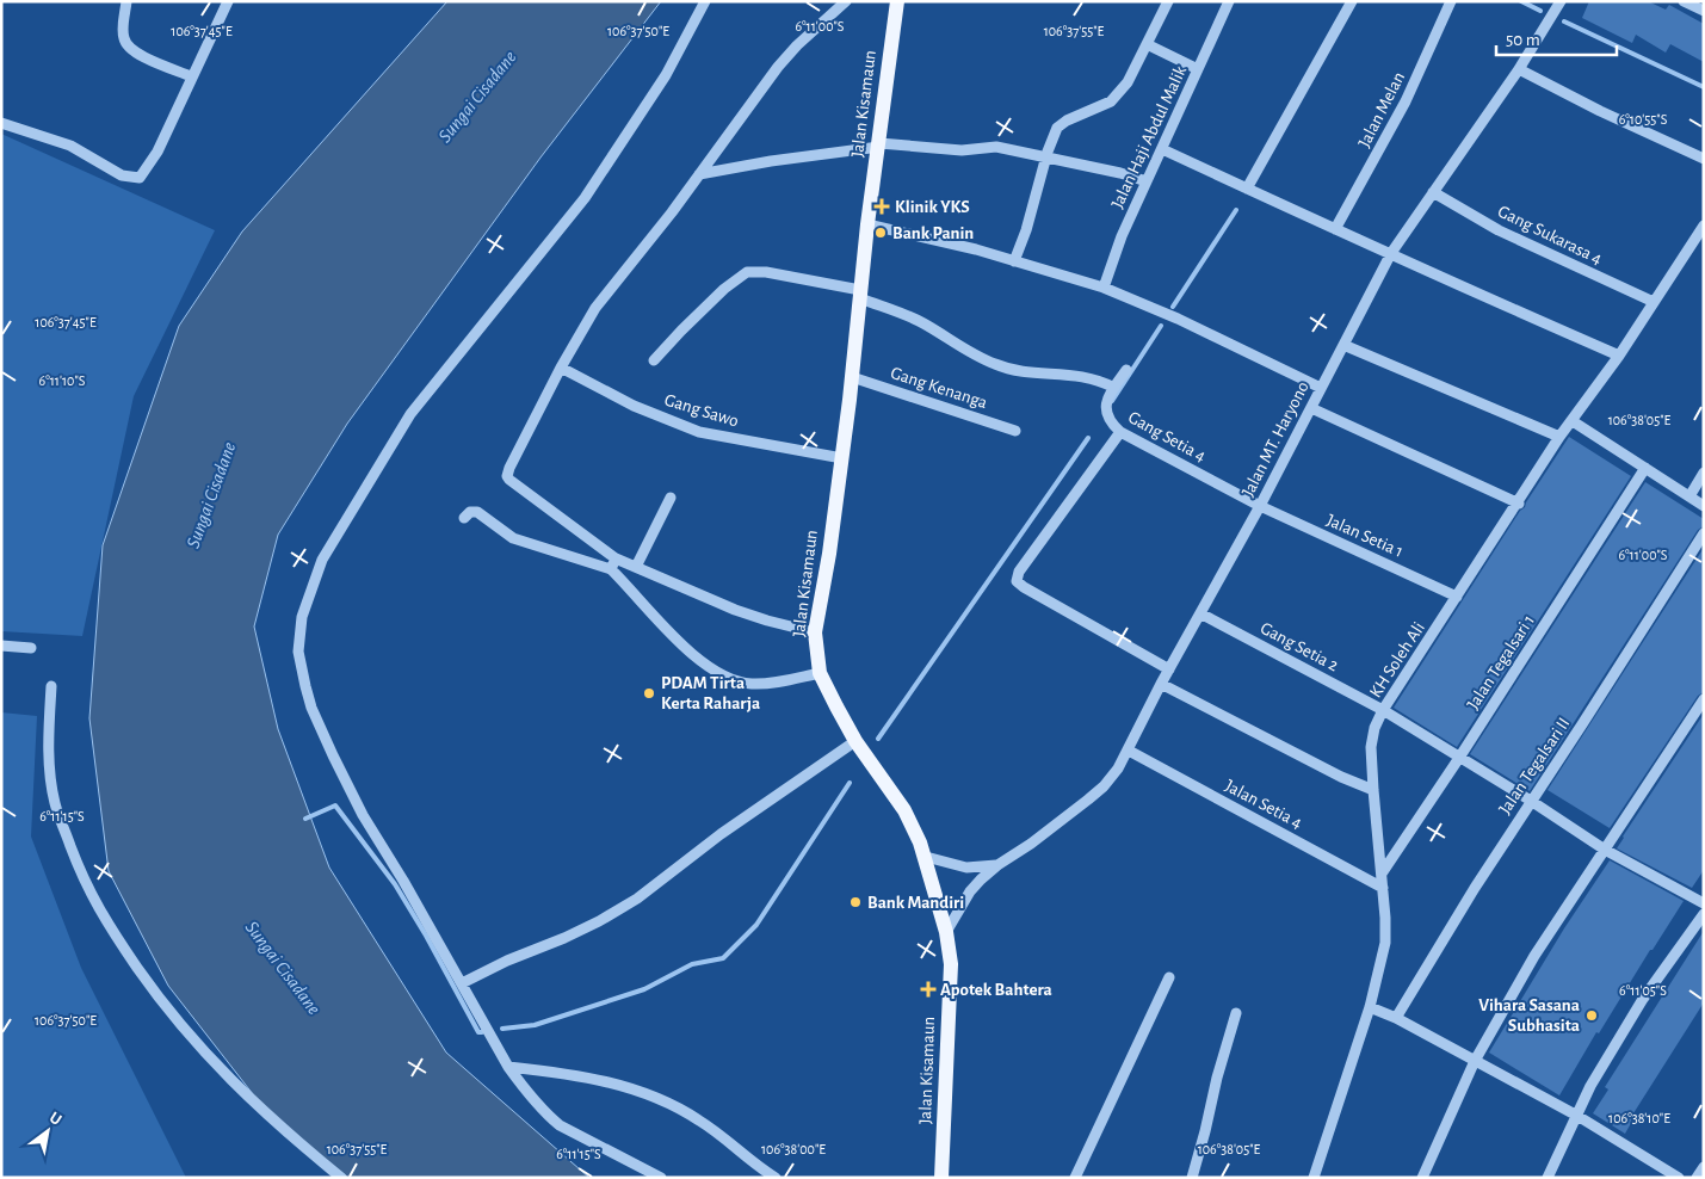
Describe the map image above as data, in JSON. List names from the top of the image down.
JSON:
{
  "streets": {
    "main road": ["Jalan Kisamaun"],
    "street": [
      "Jalan Melan",
      "Jalan Haji Abdul Malik",
      "Gang Sukarasa 4",
      "Gang Kenanga",
      "Gang Sawo",
      "Gang Setia 4",
      "Jalan MT. Haryono",
      "Jalan Setia 1",
      "Gang Setia 2",
      "KH Soleh Ali",
      "Jalan Tegalsari 1",
      "Jalan Tegalsari II",
      "Jalan Setia 4"
    ]
  },
  "crossings": [
    ["Jalan Kisamaun", "Gang Kenanga"],
    ["Jalan Kisamaun", "Gang Sawo"],
    ["Jalan Kisamaun", "Jalan MT. Haryono"],
    ["Gang Sukarasa 4", "Jalan MT. Haryono"],
    ["Gang Sukarasa 4", "KH Soleh Ali"],
    ["Gang Setia 4", "Jalan MT. Haryono"],
    ["Gang Setia 4", "Jalan Setia 1"],
    ["Jalan MT. Haryono", "Jalan Setia 1"],
    ["Jalan MT. Haryono", "Gang Setia 2"],
    ["Jalan MT. Haryono", "Jalan Setia 4"],
    ["Jalan Setia 1", "KH Soleh Ali"],
    ["Gang Setia 2", "KH Soleh Ali"],
    ["Gang Setia 2", "Jalan Tegalsari 1"],
    ["Gang Setia 2", "Jalan Tegalsari II"],
    ["KH Soleh Ali", "Jalan Tegalsari 1"],
    ["KH Soleh Ali", "Jalan Setia 4"]
  ],
  "water": ["Sungai Cisadane"],
  "places": {
    "health": ["Klinik YKS", "Apotek Bahtera"],
    "other": [
      "Bank Panin",
      "PDAM Tirta Kerta Raharja",
      "Bank Mandiri",
      "Vihara Sasana Subhasita"
    ]
  },
  "scale_bar": "50 m",
  "north": "top right",
  "coordinates": [
    "6°11'00\"S",
    "106°37'45\"E",
    "106°37'50\"E",
    "106°37'55\"E",
    "6°10'55\"S",
    "6°11'10\"S",
    "106°38'05\"E",
    "6°11'15\"S",
    "6°11'05\"S",
    "106°38'10\"E",
    "106°38'00\"E"
  ]
}
